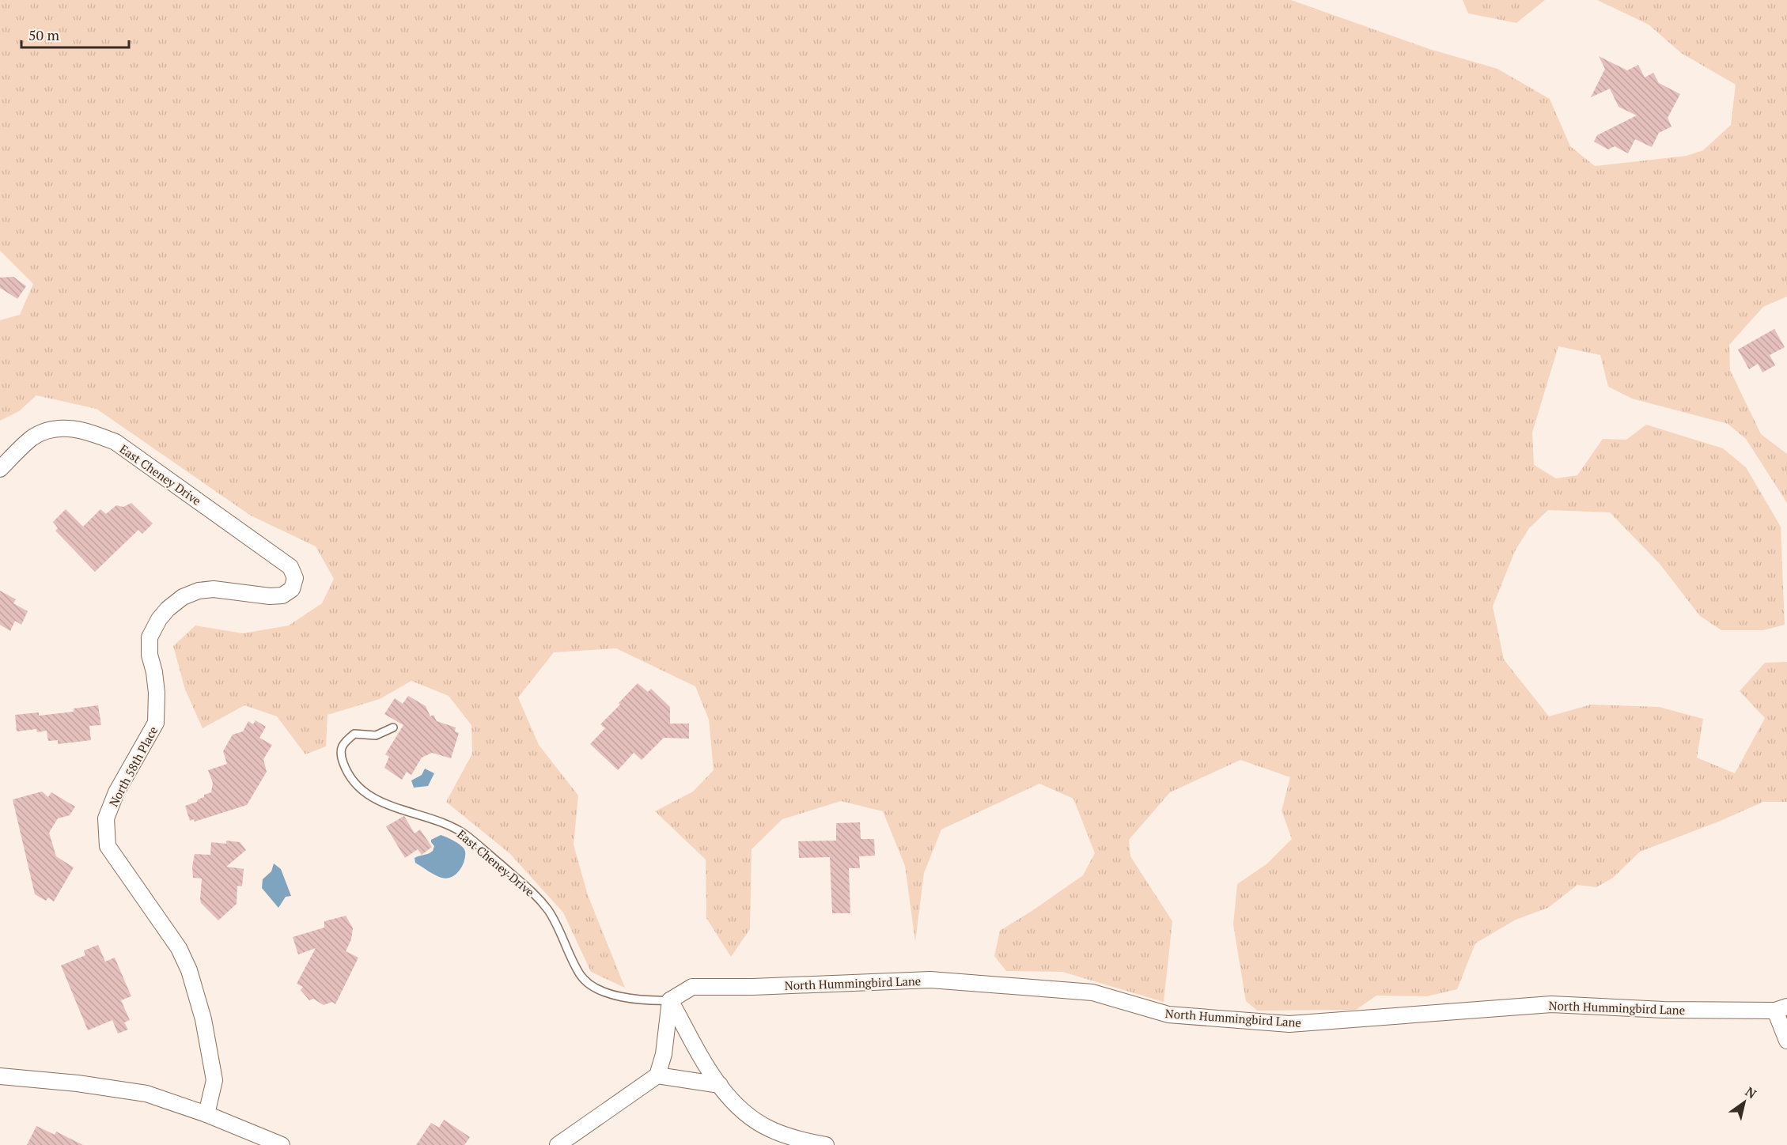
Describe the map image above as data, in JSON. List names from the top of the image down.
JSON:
{
  "streets": {
    "street": ["East Cheney Drive", "North 58th Place", "North Hummingbird Lane"]
  },
  "crossings": [
    ["East Cheney Drive", "North 58th Place"],
    ["East Cheney Drive", "North Hummingbird Lane"]
  ],
  "scale_bar": "50 m",
  "north": "top right"
}
